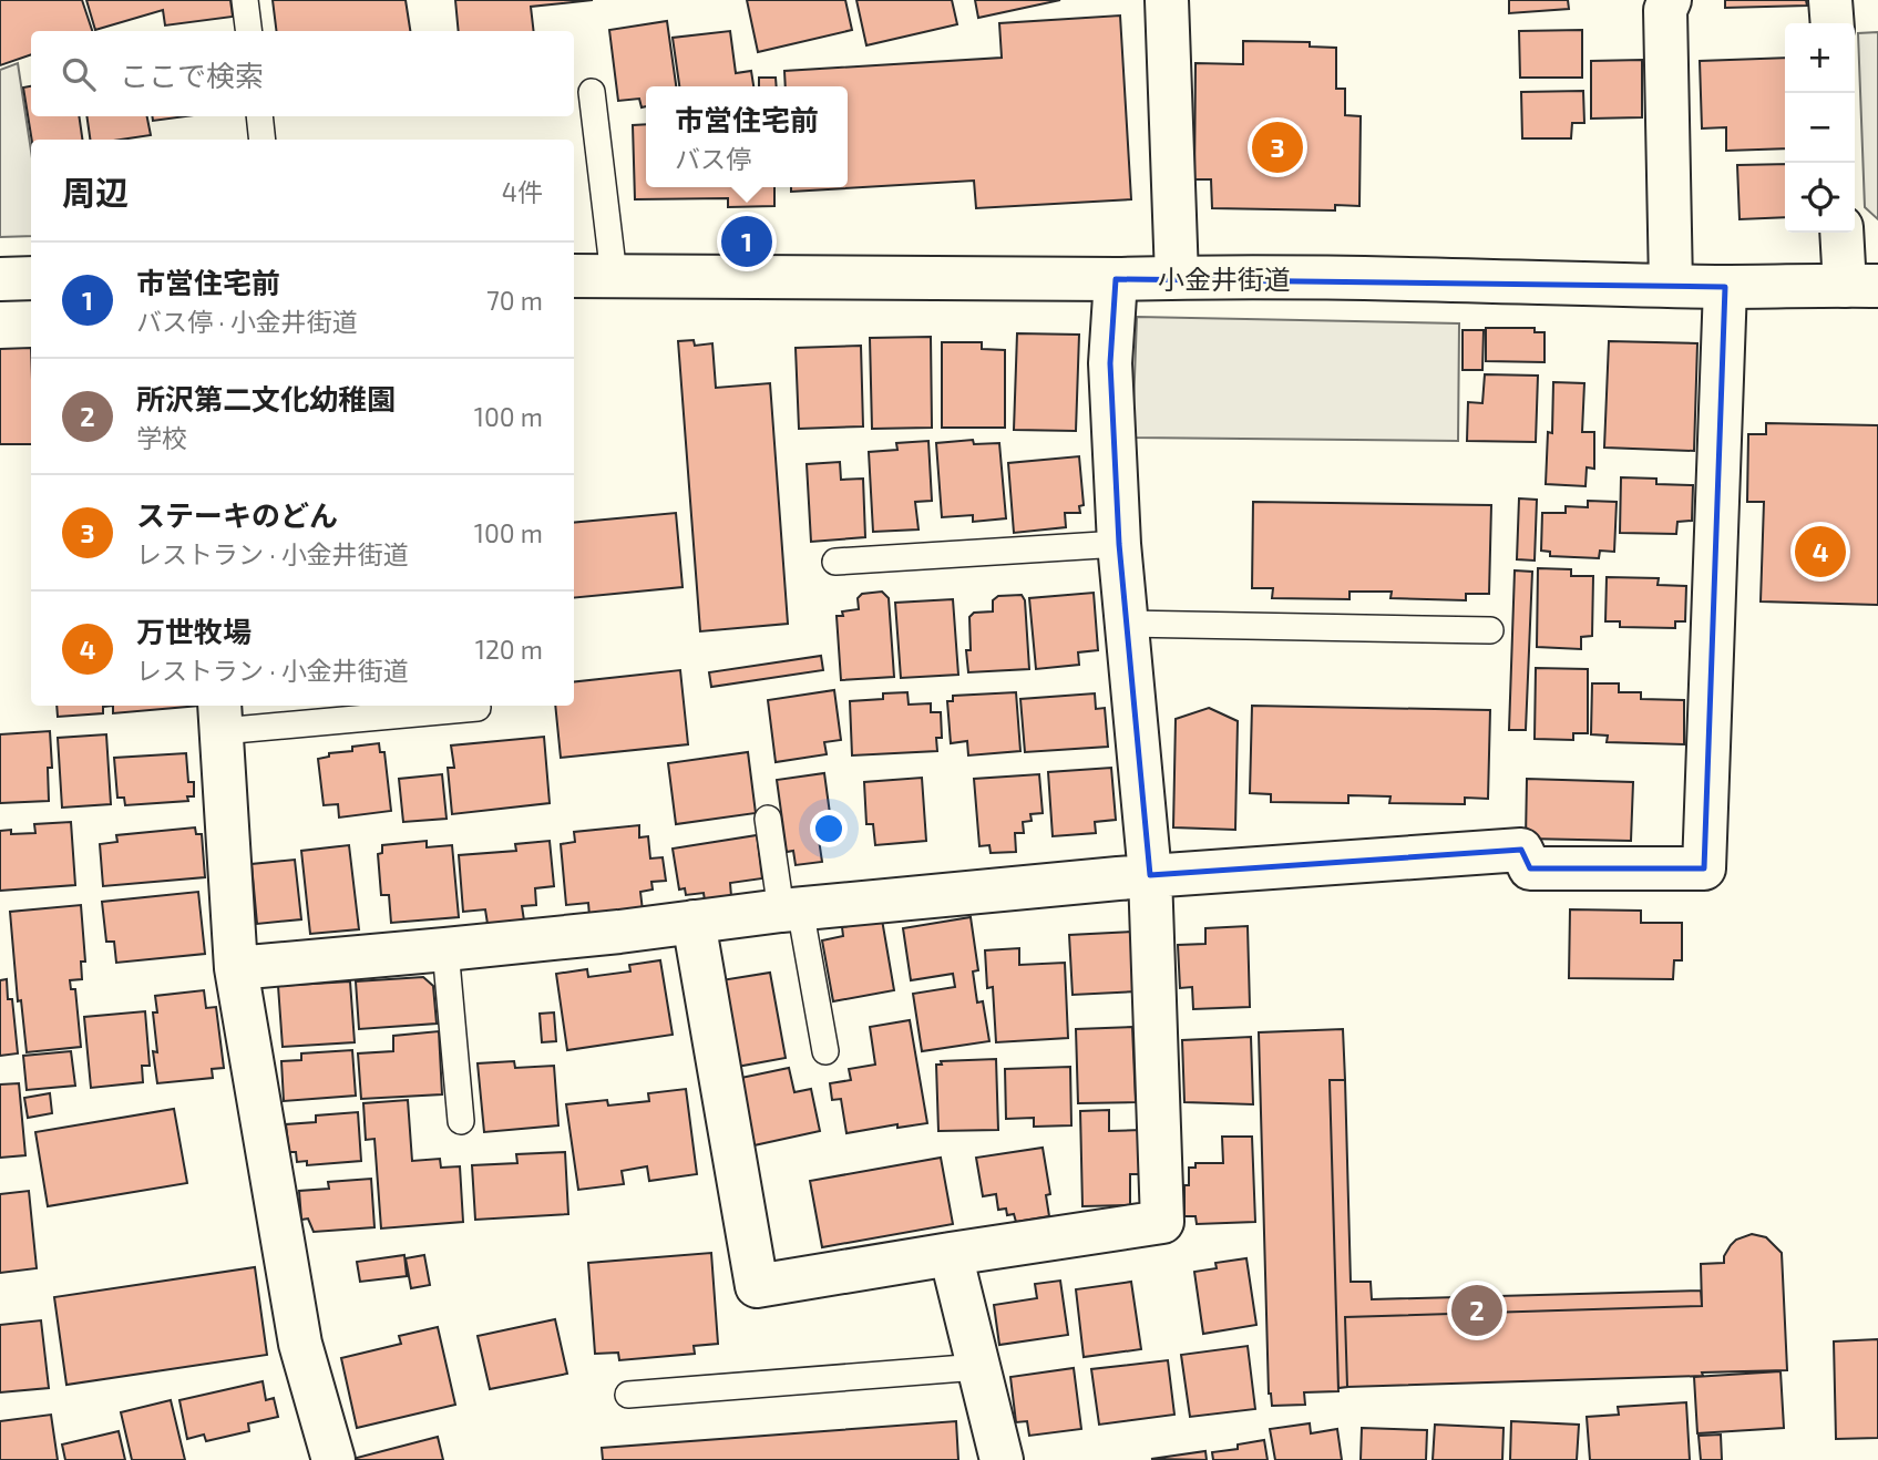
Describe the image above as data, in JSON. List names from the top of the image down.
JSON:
{
  "streets": {
    "street": ["小金井街道"]
  },
  "page": {
    "map_buttons": ["+", "−"],
    "search": "ここで検索",
    "popup": ["市営住宅前", "バス停"],
    "pins": [
      "3",
      "1",
      "4",
      "2"
    ],
    "heading": ["周辺", "4件"],
    "list": [
      {
        "mark": "1",
        "name": "市営住宅前",
        "note": "バス停 · 小金井街道",
        "value": "70 m"
      },
      {
        "mark": "2",
        "name": "所沢第二文化幼稚園",
        "note": "学校",
        "value": "100 m"
      },
      {
        "mark": "3",
        "name": "ステーキのどん",
        "note": "レストラン · 小金井街道",
        "value": "100 m"
      },
      {
        "mark": "4",
        "name": "万世牧場",
        "note": "レストラン · 小金井街道",
        "value": "120 m"
      }
    ]
  }
}
